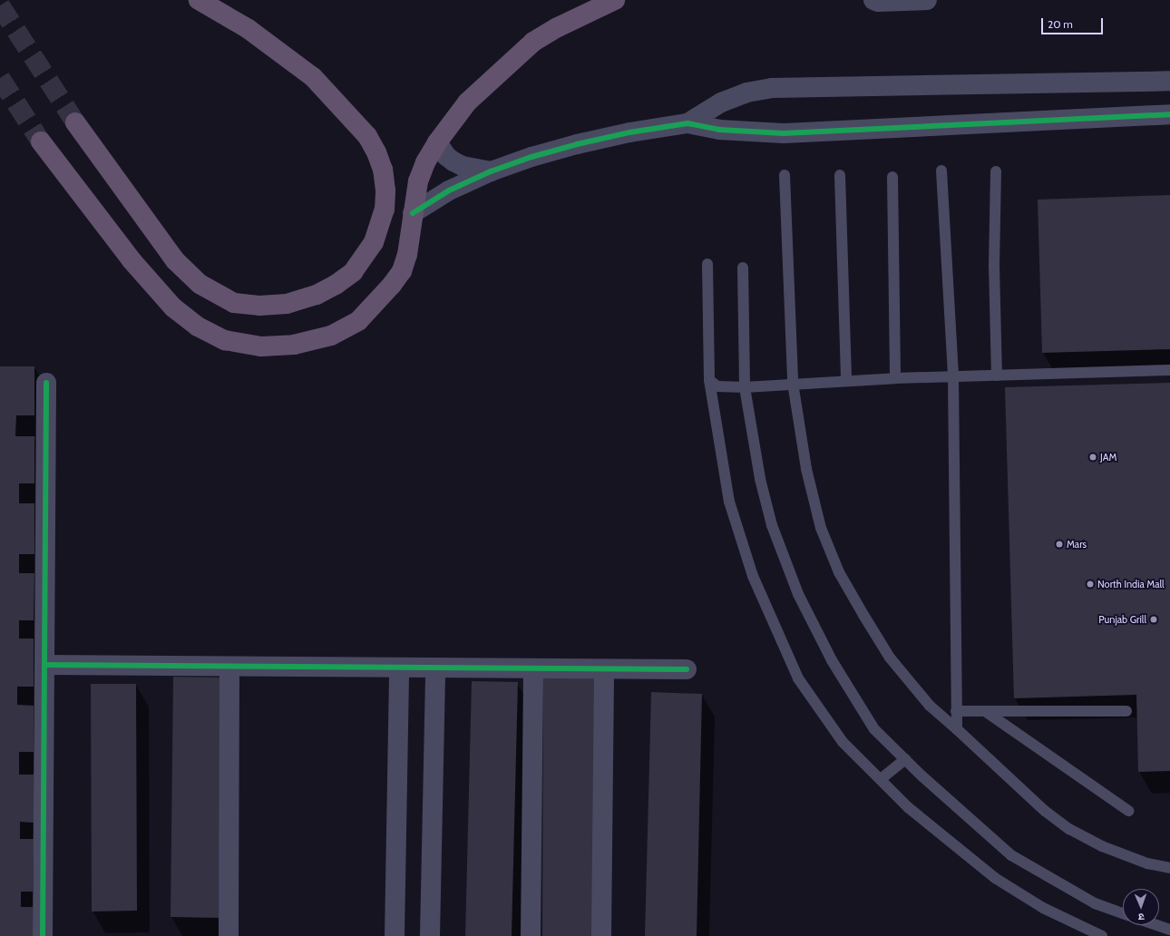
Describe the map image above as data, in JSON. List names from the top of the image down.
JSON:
{
  "places": [
    "JAM",
    "Mars",
    "North India Mall",
    "Punjab Grill"
  ],
  "scale_bar": "20 m",
  "north": "bottom"
}
